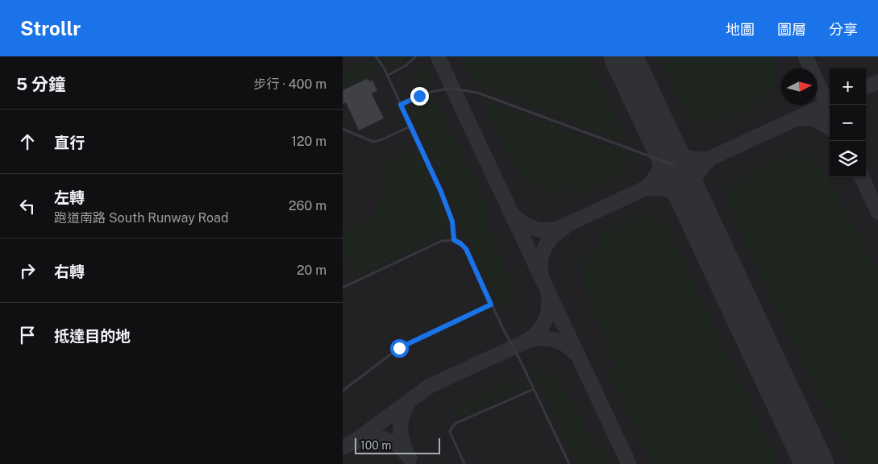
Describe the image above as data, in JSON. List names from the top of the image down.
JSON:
{
  "scale_bar": "100 m",
  "north": "right",
  "page": {
    "header": "Strollr",
    "nav": ["地圖", "圖層", "分享"],
    "heading": ["5 分鐘", "步行 · 400 m"],
    "map_buttons": ["+", "−"],
    "list": [
      ["直行", "120 m"],
      ["左轉", "跑道南路 South Runway Road", "260 m"],
      ["右轉", "20 m"],
      "抵達目的地"
    ],
    "scale": "100 m"
  }
}
